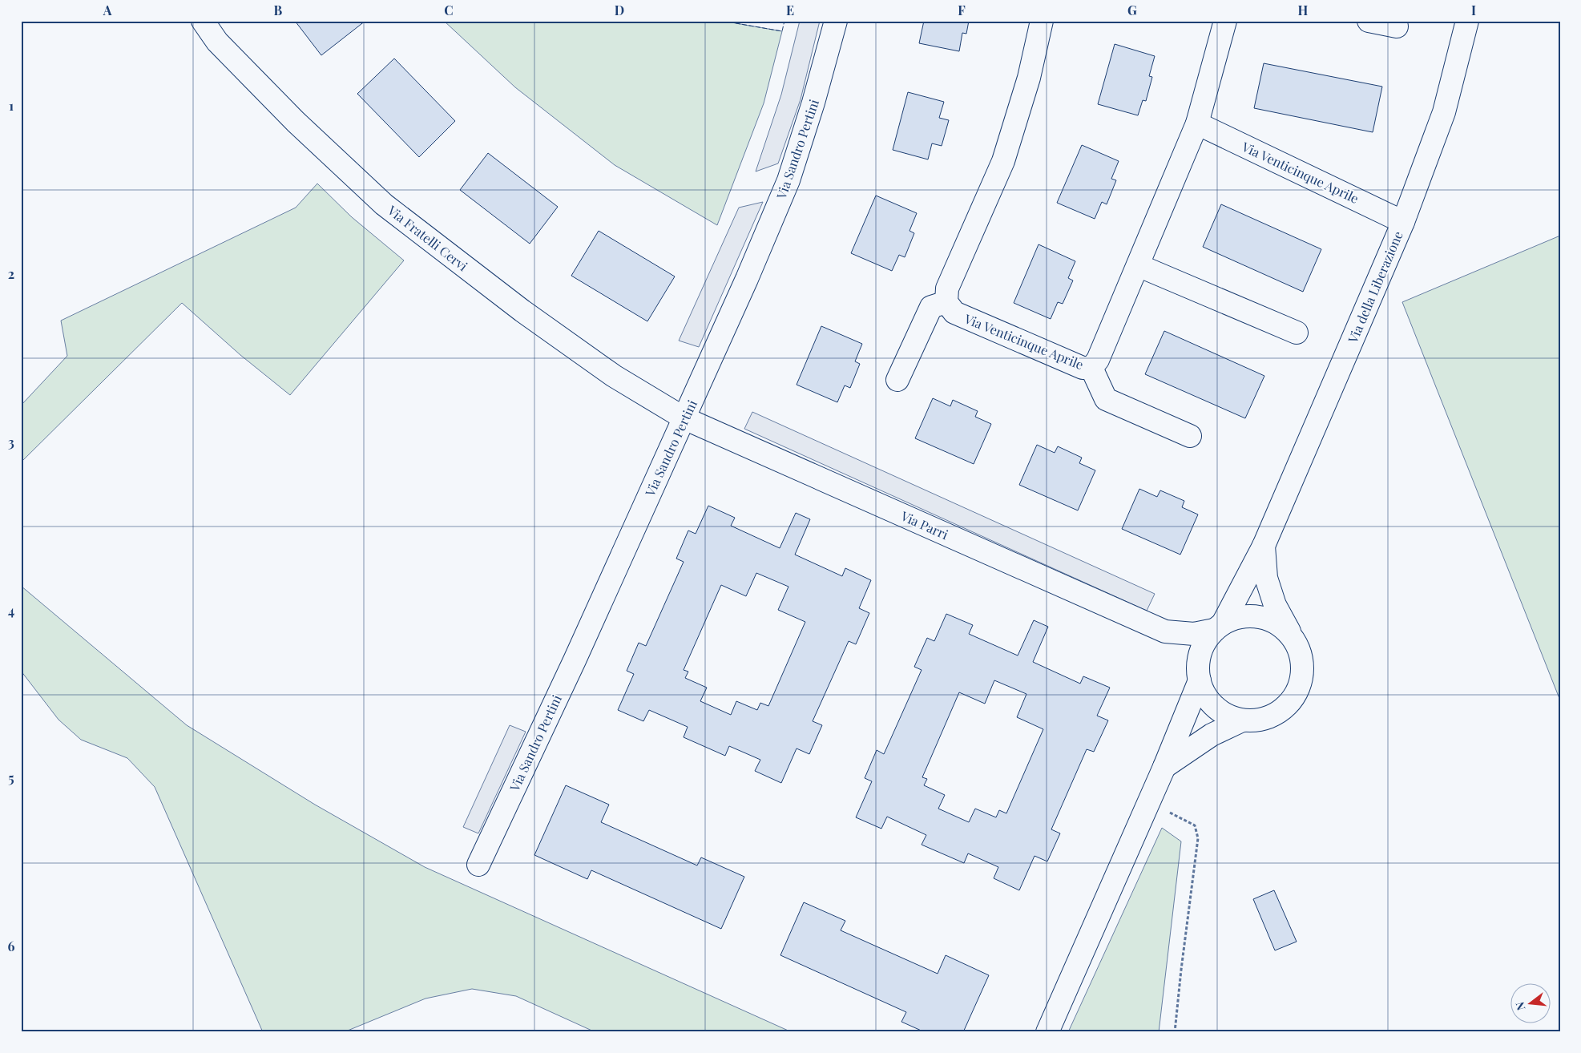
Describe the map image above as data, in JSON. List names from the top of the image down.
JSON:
{
  "streets": {
    "street": [
      "Via Sandro Pertini",
      "Via Venticinque Aprile",
      "Via Fratelli Cervi",
      "Via della Liberazione",
      "Via Parri"
    ]
  },
  "crossings": [
    ["Via Sandro Pertini", "Via Fratelli Cervi"],
    ["Via Sandro Pertini", "Via Parri"],
    ["Via Venticinque Aprile", "Via della Liberazione"],
    ["Via Fratelli Cervi", "Via Parri"],
    ["Via della Liberazione", "Via Parri"]
  ],
  "north": "left",
  "grid": {
    "columns": [
      "A",
      "B",
      "C",
      "D",
      "E",
      "F",
      "G",
      "H",
      "I"
    ],
    "rows": [
      "1",
      "2",
      "3",
      "4",
      "5",
      "6"
    ]
  }
}
